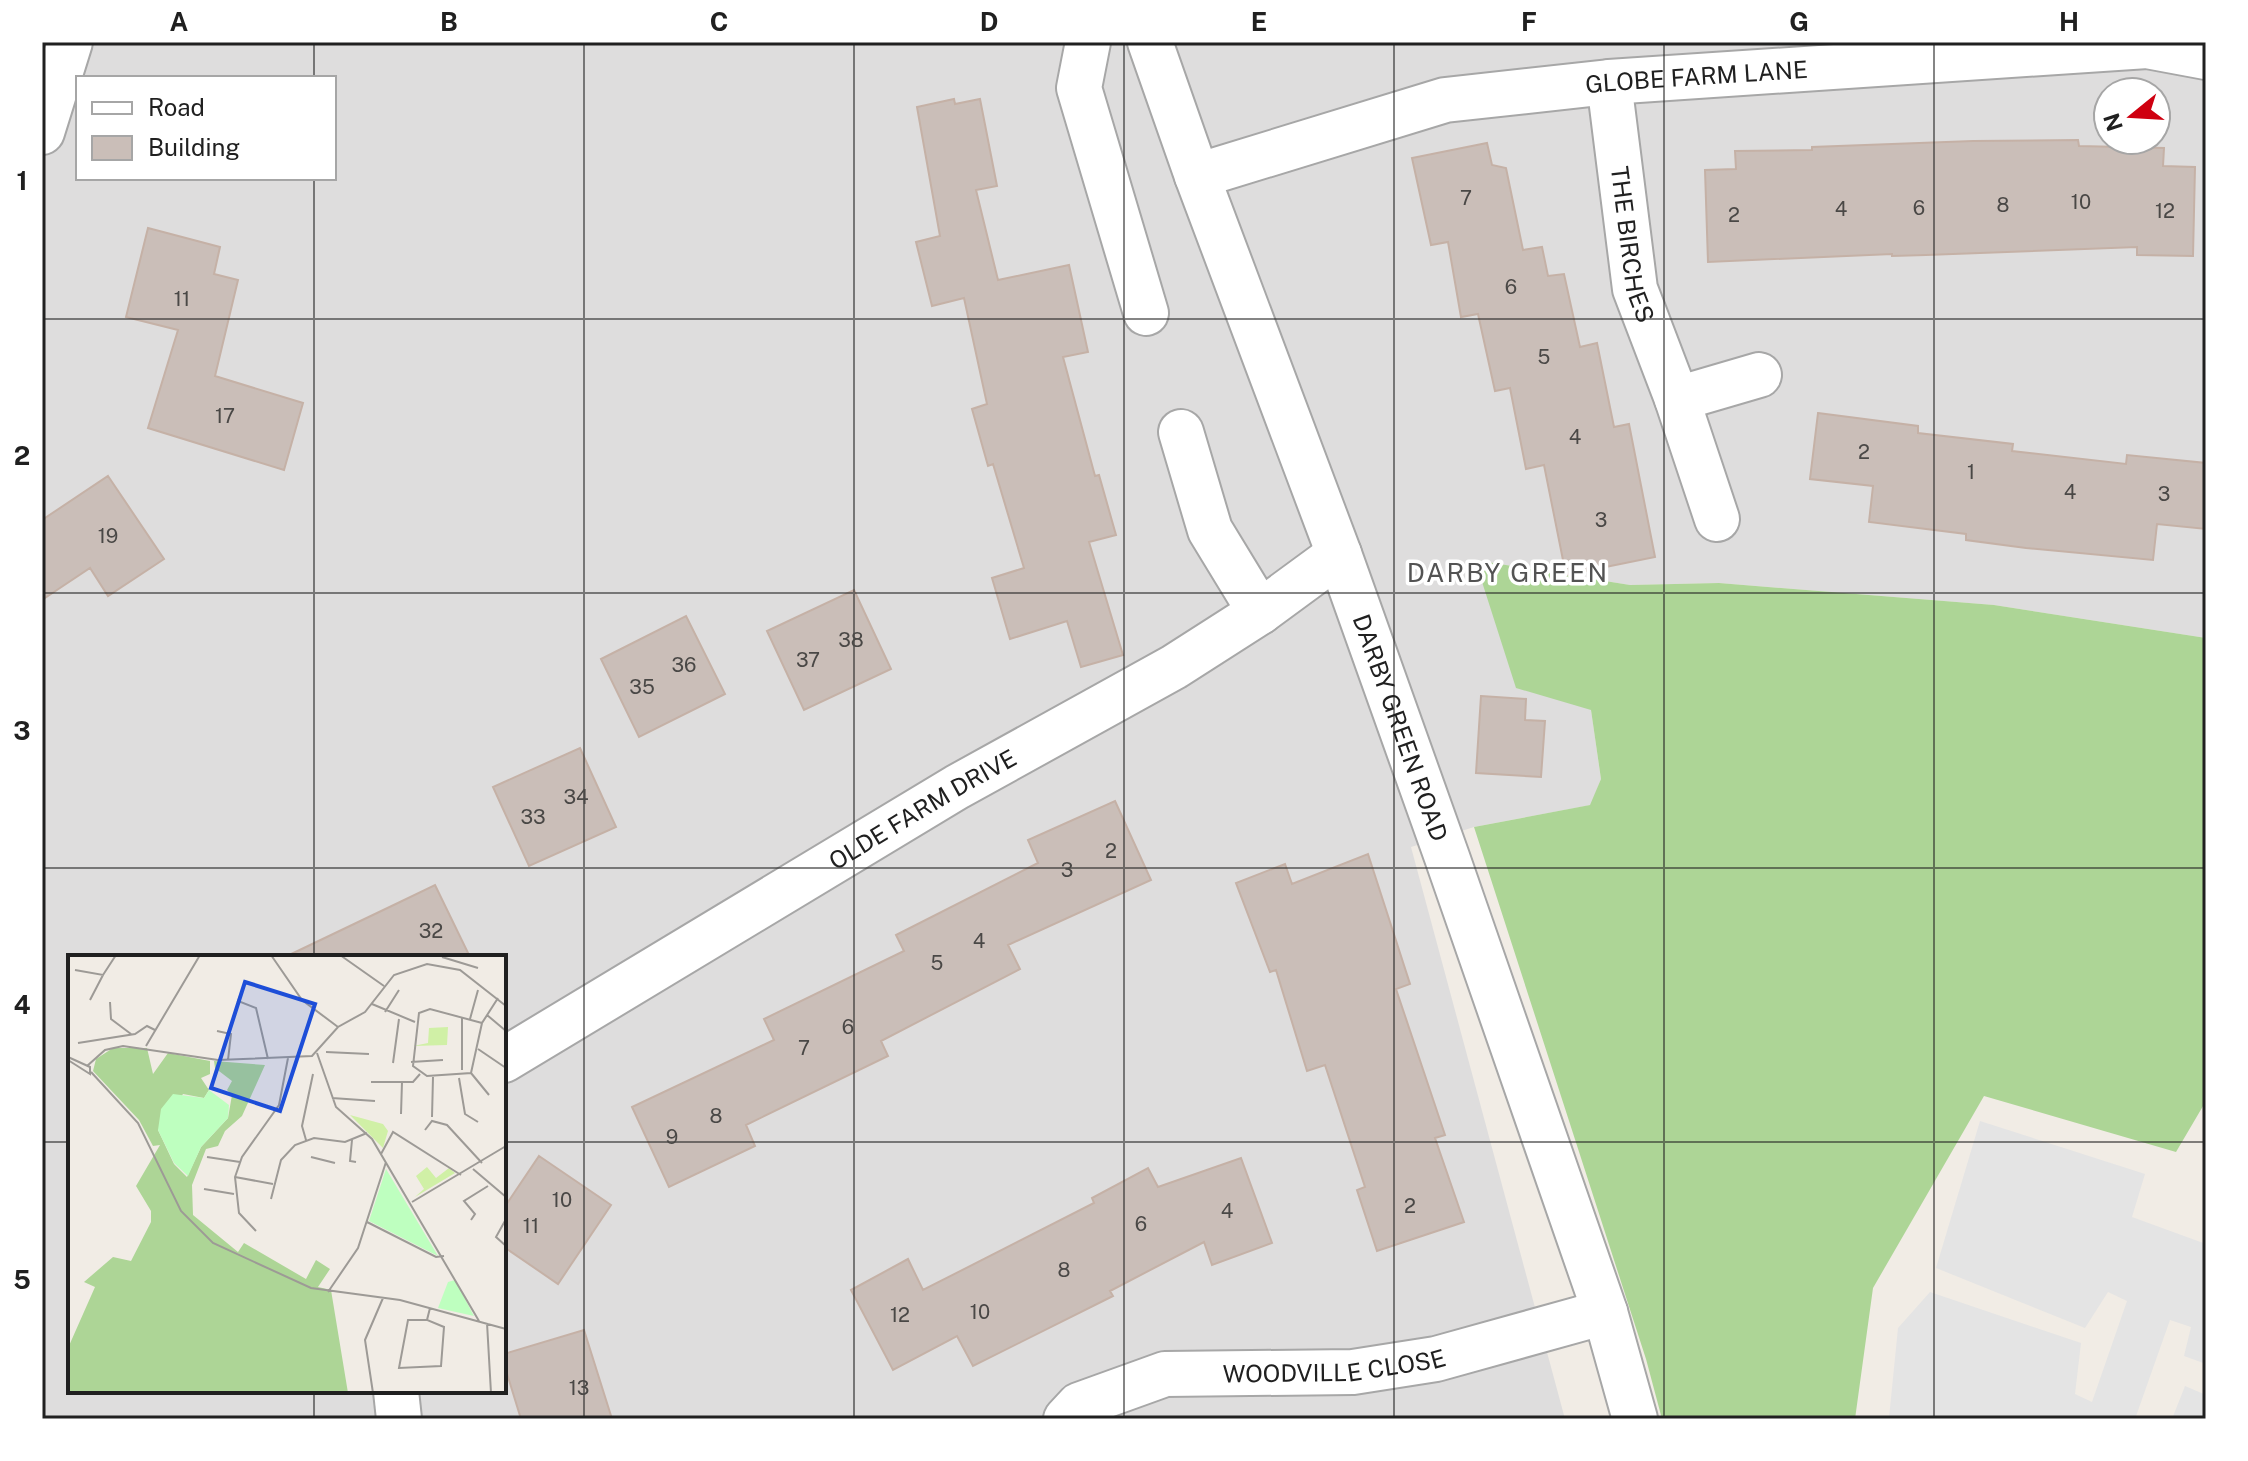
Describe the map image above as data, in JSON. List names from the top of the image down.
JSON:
{
  "streets": {
    "street": [
      "GLOBE FARM LANE",
      "THE BIRCHES",
      "DARBY GREEN ROAD",
      "OLDE FARM DRIVE",
      "WOODVILLE CLOSE"
    ]
  },
  "crossings": [
    ["GLOBE FARM LANE", "THE BIRCHES"],
    ["GLOBE FARM LANE", "DARBY GREEN ROAD"],
    ["DARBY GREEN ROAD", "OLDE FARM DRIVE"],
    ["DARBY GREEN ROAD", "WOODVILLE CLOSE"]
  ],
  "districts": ["DARBY GREEN"],
  "house_numbers": [
    "7",
    "10",
    "8",
    "6",
    "4",
    "12",
    "2",
    "6",
    "11",
    "5",
    "17",
    "4",
    "2",
    "1",
    "4",
    "3",
    "3",
    "19",
    "38",
    "37",
    "36",
    "35",
    "34",
    "33",
    "2",
    "3",
    "32",
    "4",
    "5",
    "6",
    "7",
    "8",
    "9",
    "10",
    "2",
    "4",
    "6",
    "11",
    "8",
    "10",
    "12",
    "13"
  ],
  "legend": ["Road", "Building"],
  "north": "left",
  "grid": {
    "columns": [
      "A",
      "B",
      "C",
      "D",
      "E",
      "F",
      "G",
      "H"
    ],
    "rows": [
      "1",
      "2",
      "3",
      "4",
      "5"
    ]
  }
}
